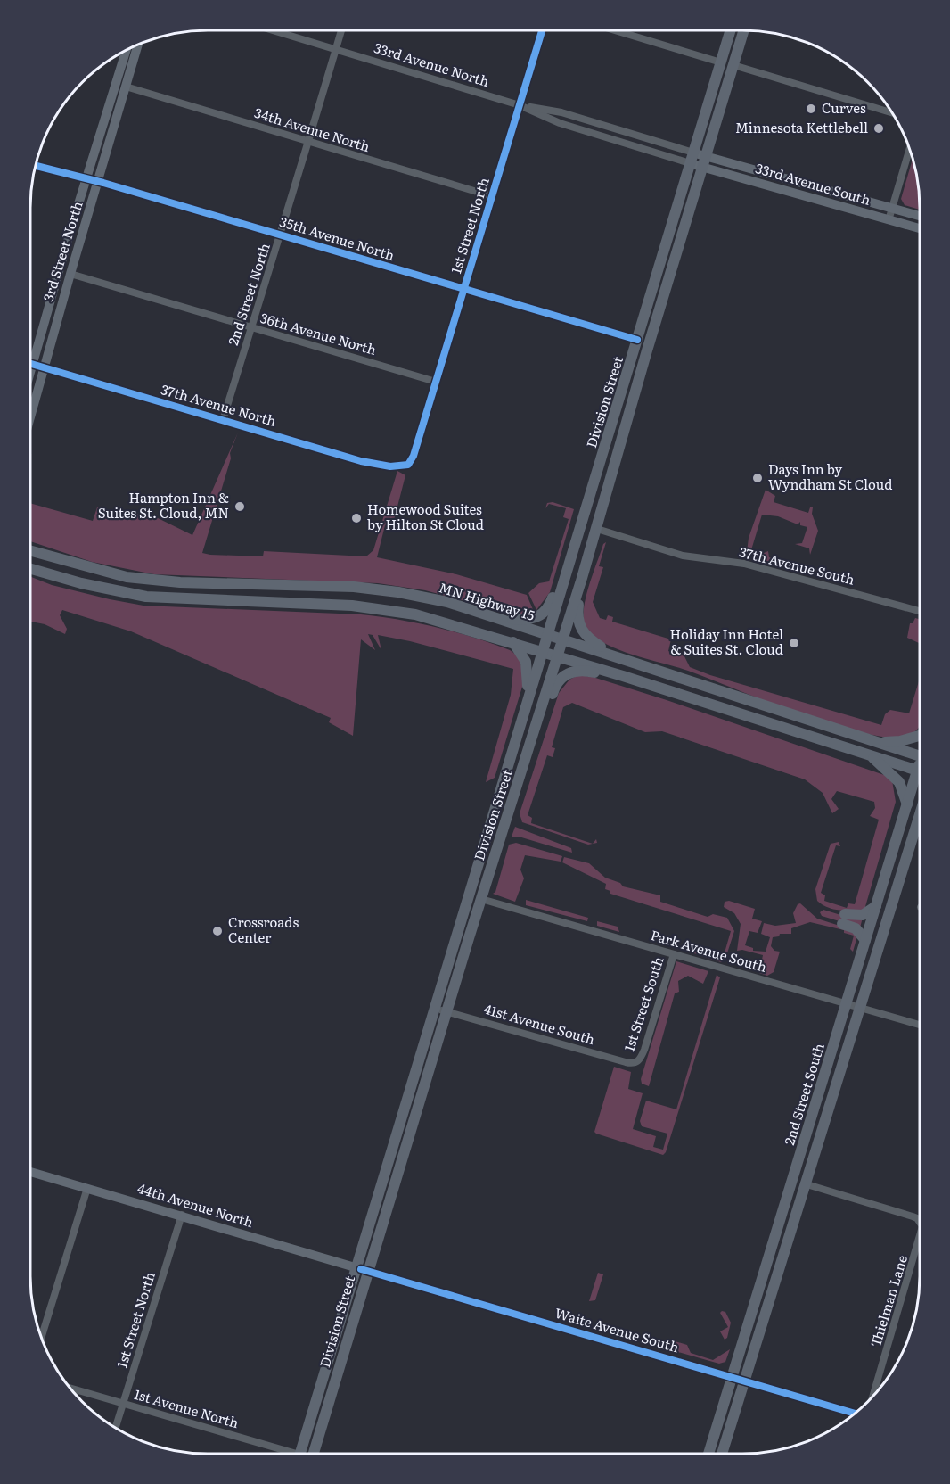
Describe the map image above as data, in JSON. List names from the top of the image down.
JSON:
{
  "streets": {
    "highway": ["Division Street", "MN Highway 15", "2nd Street South"],
    "main road": ["33rd Avenue South", "3rd Street North", "44th Avenue North"],
    "street": [
      "33rd Avenue North",
      "34th Avenue North",
      "1st Street North",
      "35th Avenue North",
      "2nd Street North",
      "36th Avenue North",
      "37th Avenue North",
      "37th Avenue South",
      "Park Avenue South",
      "1st Street South",
      "41st Avenue South",
      "Thielman Lane",
      "Waite Avenue South",
      "1st Avenue North"
    ]
  },
  "crossings": [
    ["33rd Avenue North", "33rd Avenue South"],
    ["33rd Avenue North", "1st Street North"],
    ["33rd Avenue North", "2nd Street North"],
    ["33rd Avenue North", "Division Street"],
    ["34th Avenue North", "1st Street North"],
    ["34th Avenue North", "3rd Street North"],
    ["34th Avenue North", "2nd Street North"],
    ["33rd Avenue South", "Division Street"],
    ["1st Street North", "35th Avenue North"],
    ["1st Street North", "36th Avenue North"],
    ["1st Street North", "37th Avenue North"],
    ["1st Street North", "44th Avenue North"],
    ["1st Street North", "1st Avenue North"],
    ["35th Avenue North", "3rd Street North"],
    ["35th Avenue North", "2nd Street North"],
    ["35th Avenue North", "Division Street"],
    ["3rd Street North", "36th Avenue North"],
    ["3rd Street North", "37th Avenue North"],
    ["2nd Street North", "36th Avenue North"],
    ["2nd Street North", "37th Avenue North"],
    ["Division Street", "37th Avenue South"],
    ["Division Street", "MN Highway 15"],
    ["Division Street", "Park Avenue South"],
    ["Division Street", "41st Avenue South"],
    ["Division Street", "44th Avenue North"],
    ["Division Street", "Waite Avenue South"],
    ["Park Avenue South", "1st Street South"],
    ["Park Avenue South", "2nd Street South"],
    ["1st Street South", "41st Avenue South"],
    ["2nd Street South", "Thielman Lane"],
    ["2nd Street South", "Waite Avenue South"],
    ["44th Avenue North", "Waite Avenue South"]
  ],
  "places": [
    "Curves",
    "Minnesota Kettlebell",
    "Days Inn by Wyndham St Cloud",
    "Hampton Inn & Suites St. Cloud, MN",
    "Homewood Suites by Hilton St Cloud",
    "Holiday Inn Hotel & Suites St. Cloud",
    "Crossroads Center"
  ]
}
